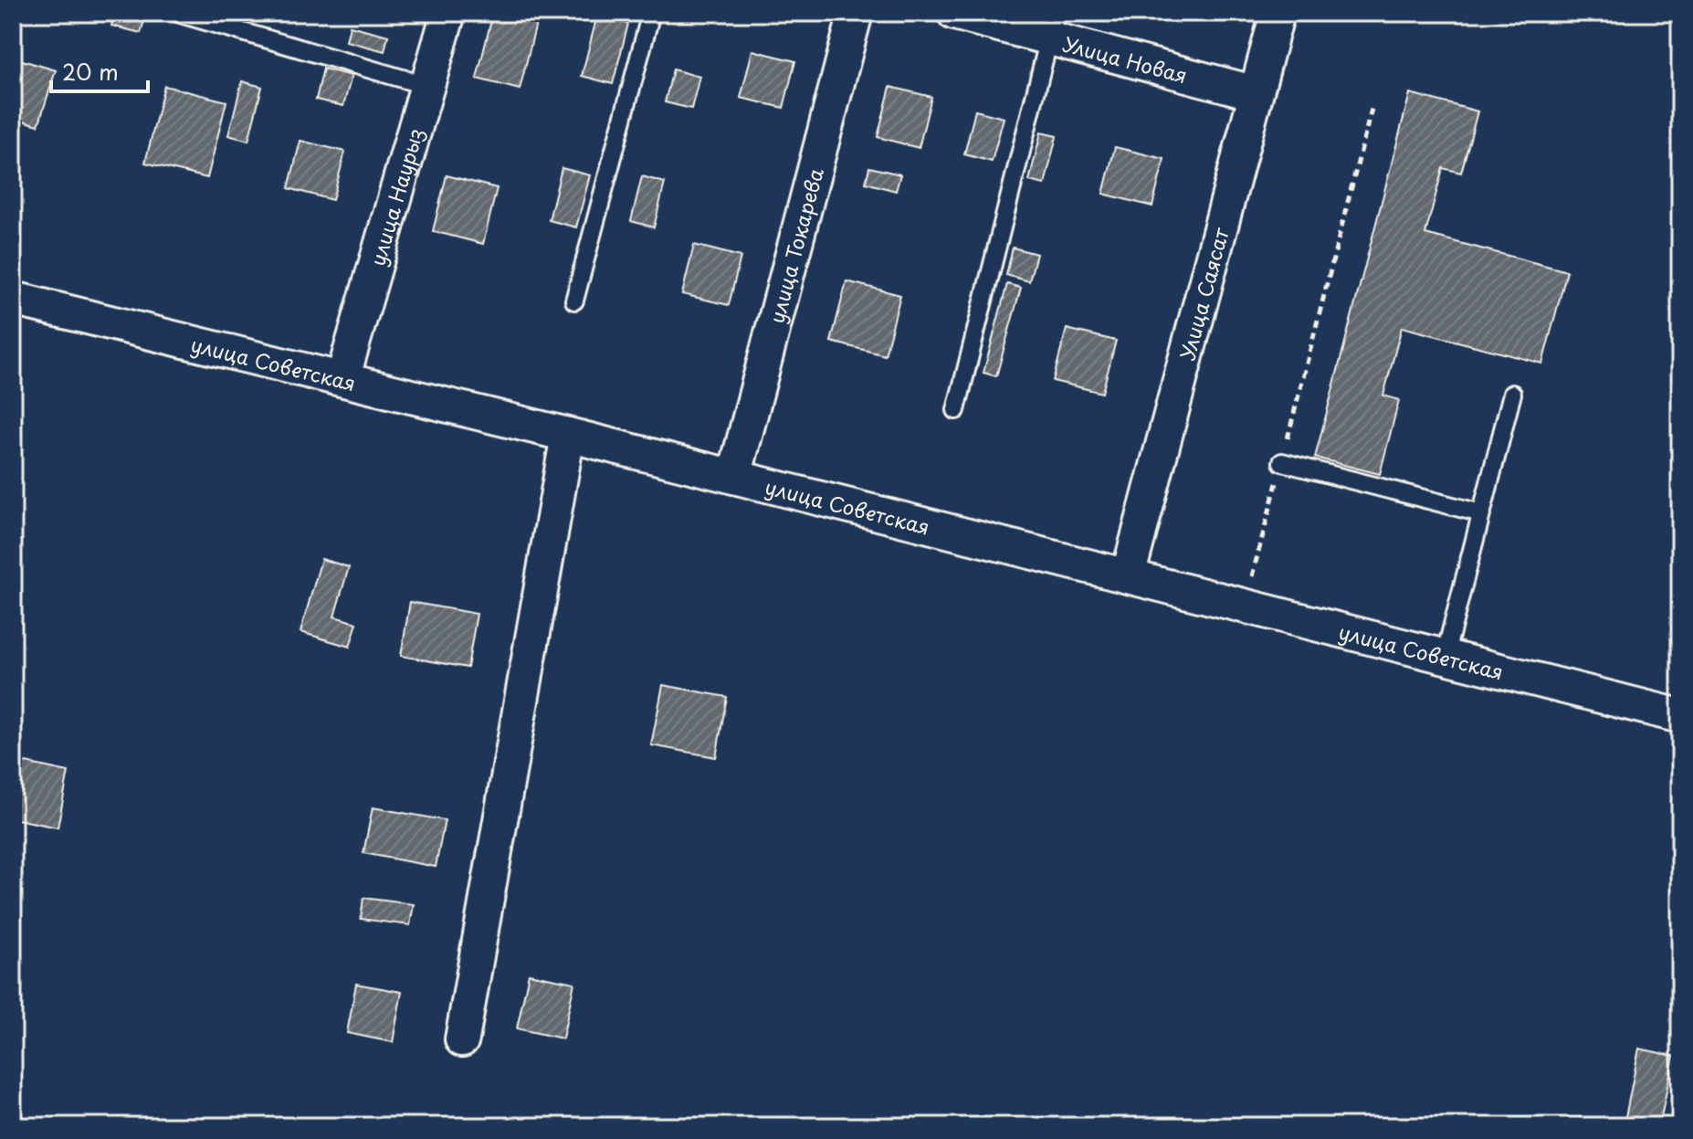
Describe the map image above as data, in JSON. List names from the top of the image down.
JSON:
{
  "streets": {
    "street": [
      "Улица Новая",
      "улица Наурыз",
      "улица Токарева",
      "Улица Саясат",
      "улица Советская"
    ]
  },
  "crossings": [
    ["Улица Новая", "Улица Саясат"],
    ["улица Наурыз", "улица Советская"],
    ["улица Токарева", "улица Советская"],
    ["Улица Саясат", "улица Советская"]
  ],
  "scale_bar": "20 m"
}
